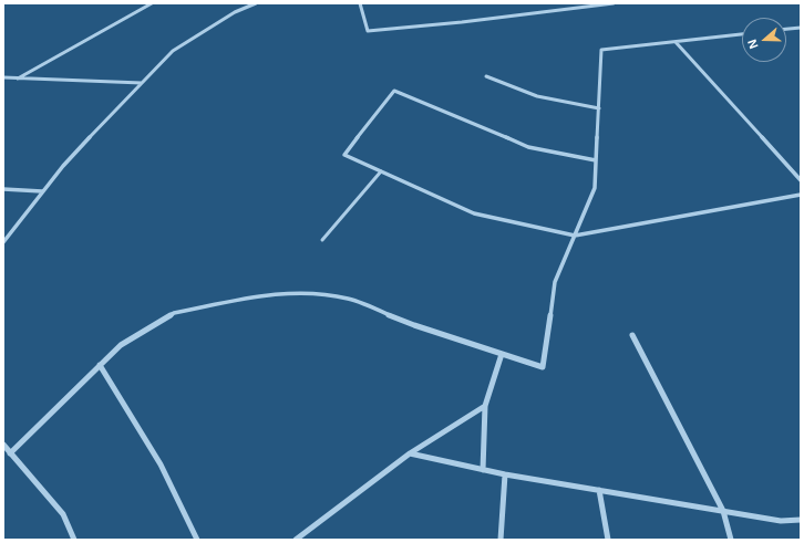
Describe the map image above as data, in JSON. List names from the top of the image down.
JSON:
{
  "north": "left"
}
